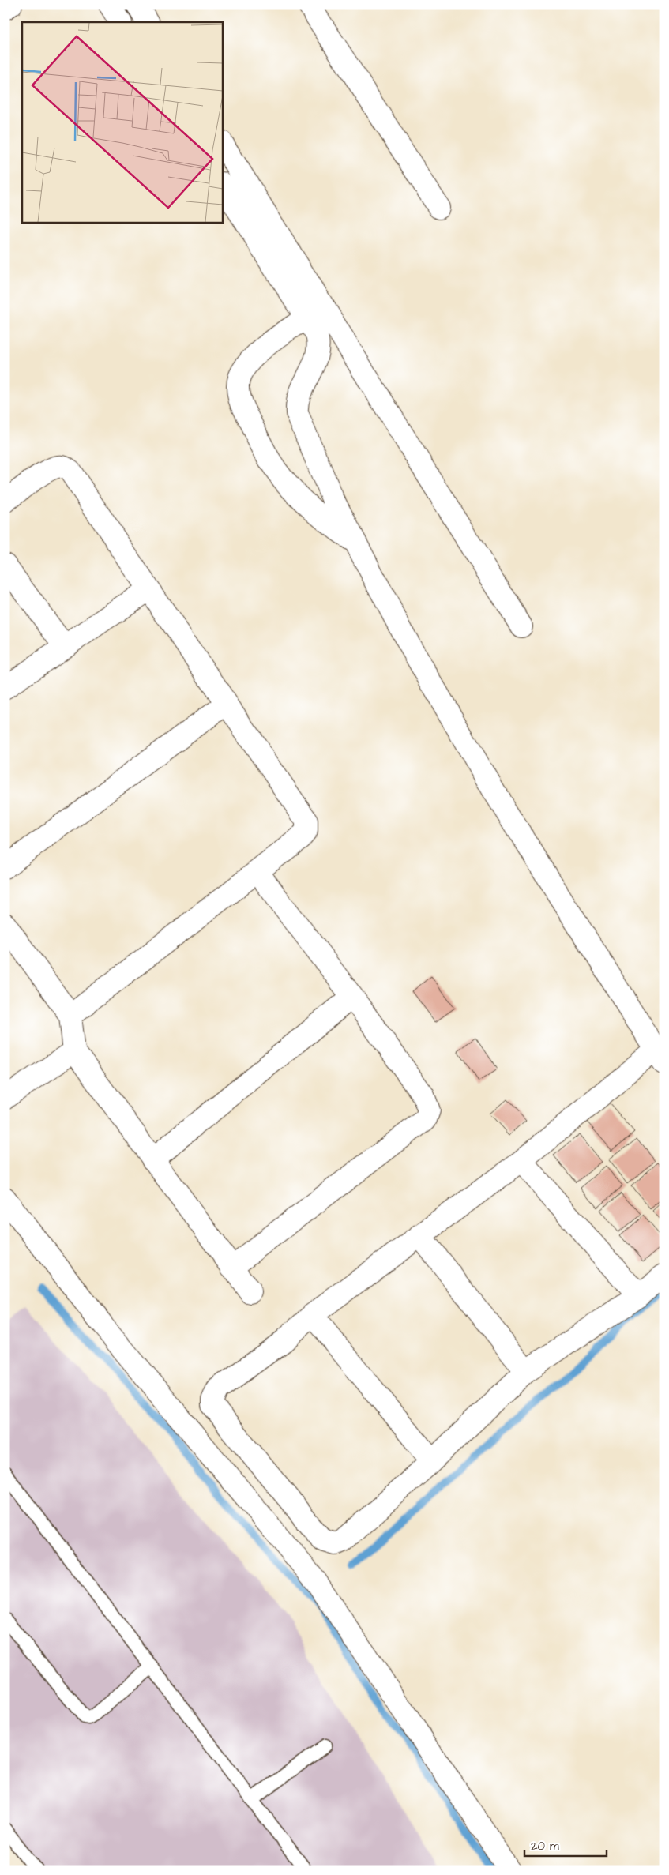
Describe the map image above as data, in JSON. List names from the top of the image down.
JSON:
{
  "scale_bar": "20 m"
}
